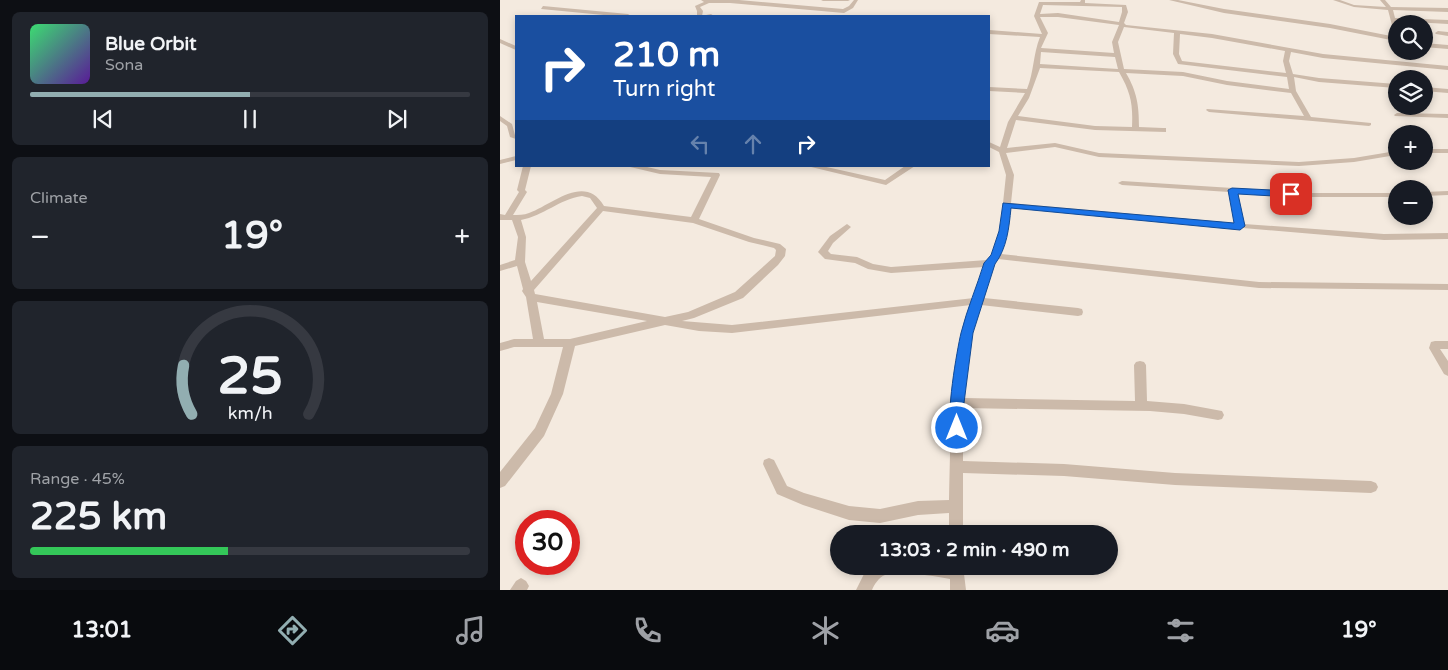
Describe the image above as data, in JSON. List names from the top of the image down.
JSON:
{
  "page": {
    "map_buttons": ["+", "−"],
    "turn": ["210 m", "Turn right"],
    "song": ["Blue Orbit", "Sona"],
    "tile": [
      "Climate",
      ["Range · 45%", "225 km"]
    ],
    "heat": ["−", "19°", "+"],
    "limit": "30",
    "trip": "13:03 · 2 min · 490 m",
    "tabs": ["13:01", "19°"],
    "gauge": ["25", "km/h"]
  }
}
